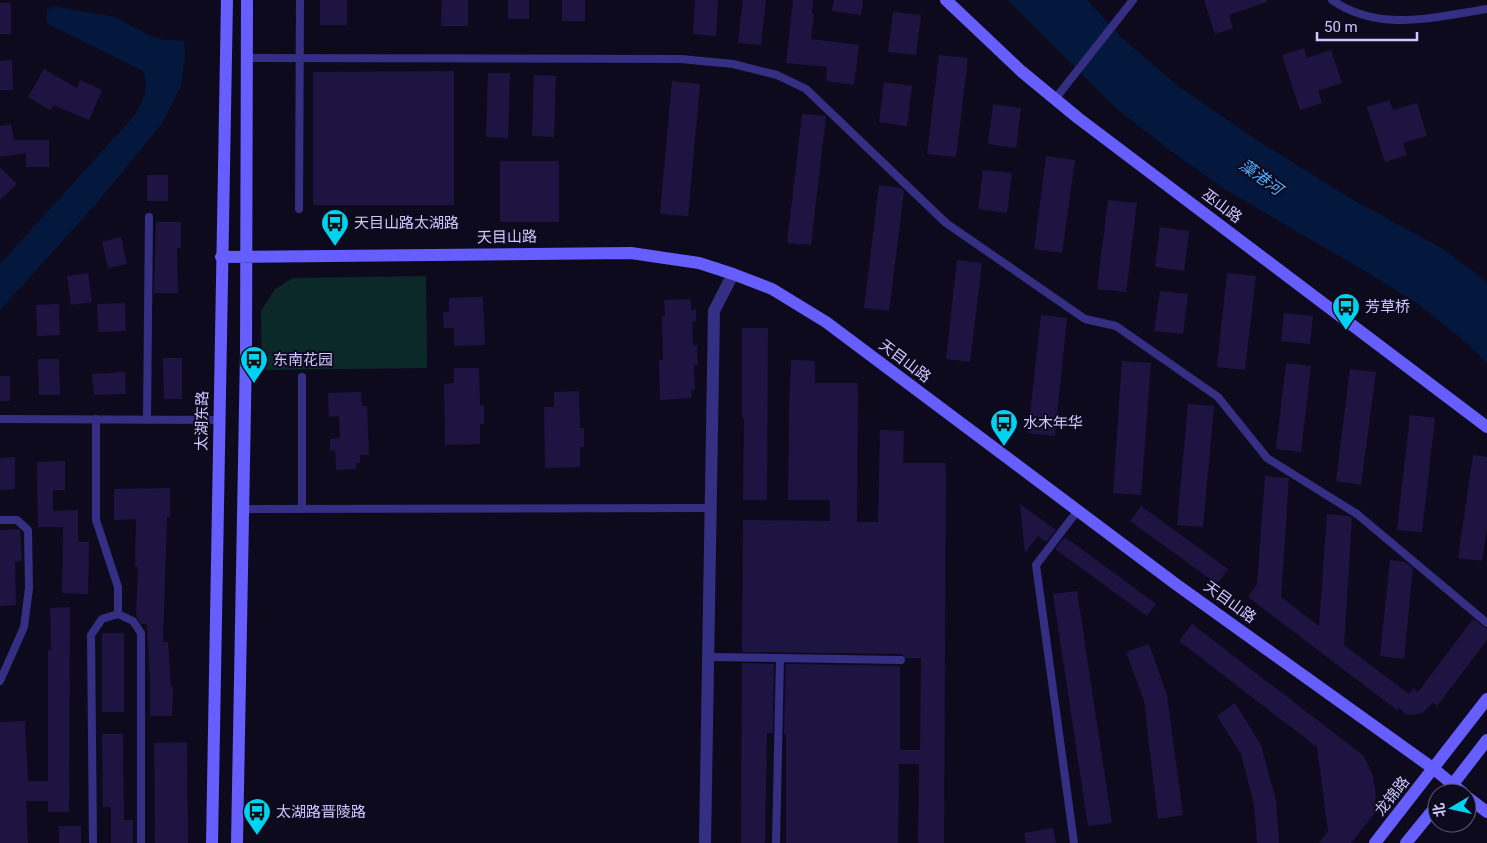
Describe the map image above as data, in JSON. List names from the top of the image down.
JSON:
{
  "streets": {
    "street": [
      "巫山路",
      "天目山路",
      "太湖东路",
      "龙锦路"
    ]
  },
  "crossings": [
    ["天目山路", "太湖东路"],
    ["天目山路", "龙锦路"]
  ],
  "water": ["藻港河"],
  "places": {
    "bus stop": [
      "天目山路太湖路",
      "芳草桥",
      "东南花园",
      "水木年华",
      "太湖路晋陵路"
    ]
  },
  "scale_bar": "50 m",
  "north": "left"
}
